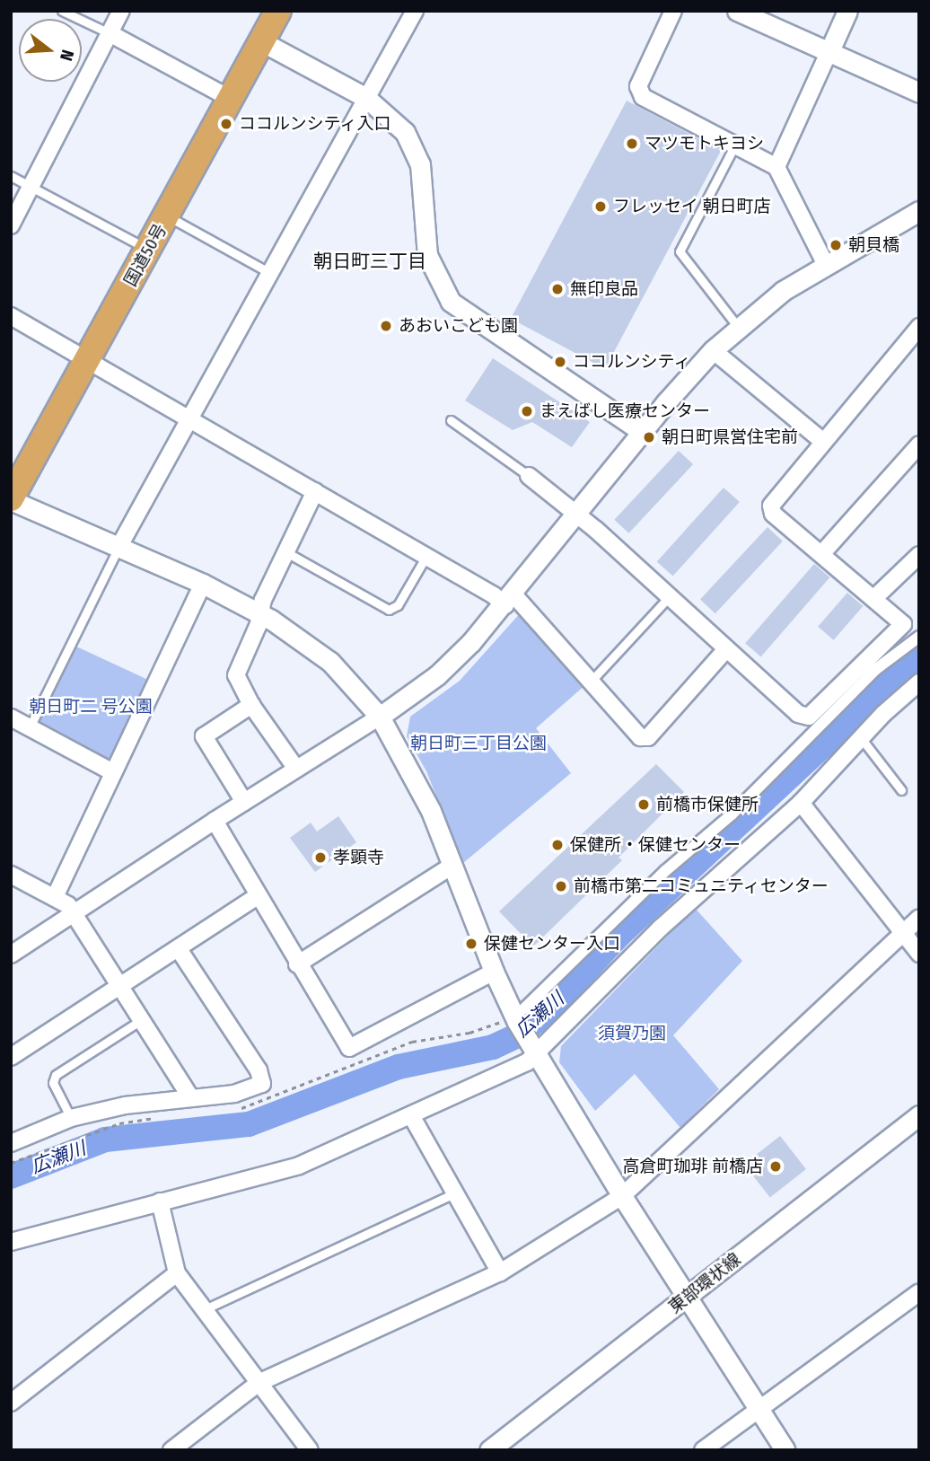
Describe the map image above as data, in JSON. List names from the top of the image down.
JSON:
{
  "streets": {
    "highway": ["国道50号"],
    "street": ["東部環状線"]
  },
  "districts": ["朝日町三丁目"],
  "water": ["広瀬川"],
  "parks": ["朝日町二 号公園", "朝日町三丁目公園", "須賀乃園"],
  "places": [
    "ココルンシティ入口",
    "マツモトキヨシ",
    "フレッセイ 朝日町店",
    "朝貝橋",
    "無印良品",
    "あおいこども園",
    "ココルンシティ",
    "まえばし医療センター",
    "朝日町県営住宅前",
    "前橋市保健所",
    "保健所・保健センター",
    "孝顕寺",
    "前橋市第二コミュニティセンター",
    "保健センター入口",
    "高倉町珈琲 前橋店"
  ],
  "north": "right"
}
